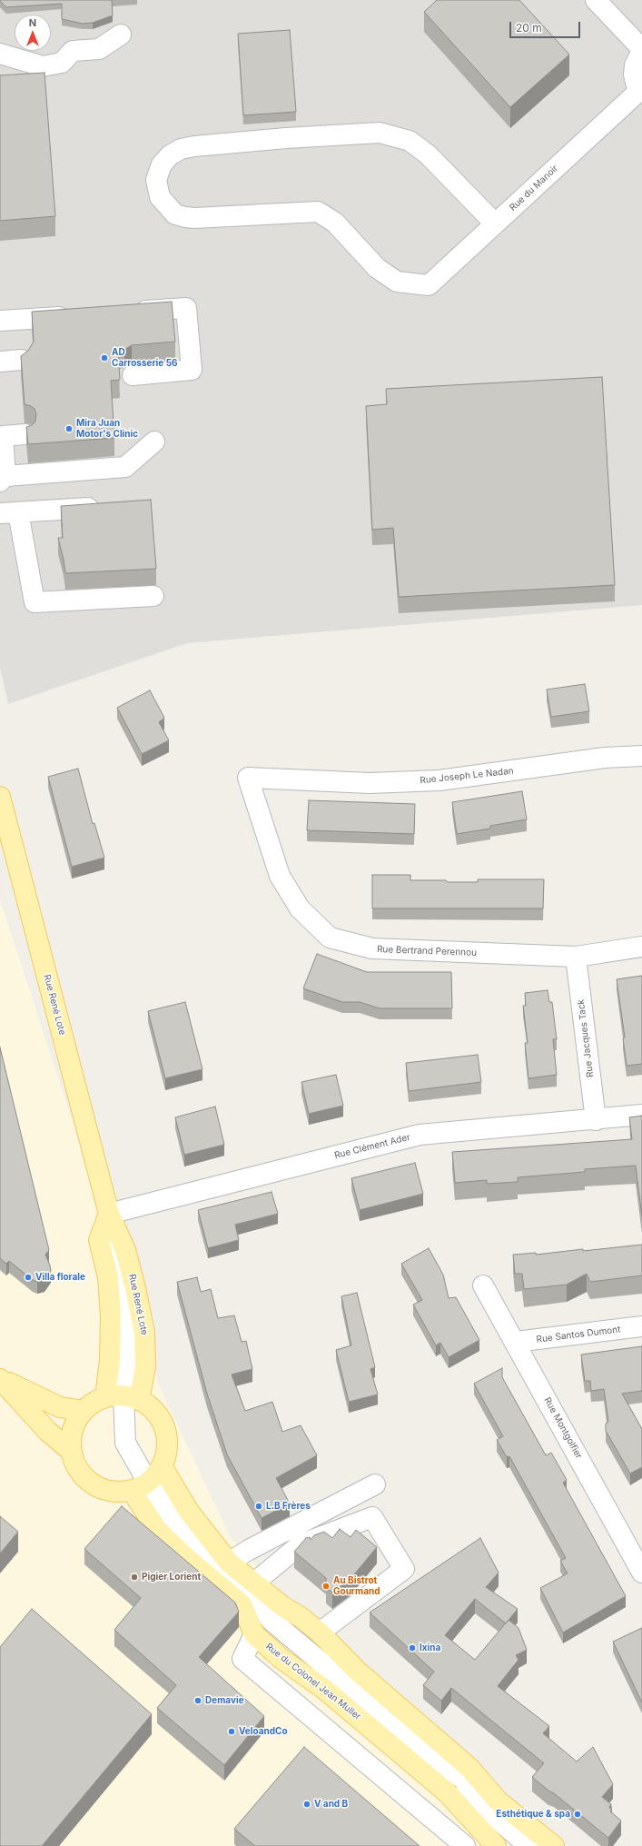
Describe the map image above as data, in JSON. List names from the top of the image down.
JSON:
{
  "streets": {
    "main road": ["Rue René Lote", "Rue du Colonel Jean Muller"],
    "street": [
      "Rue du Manoir",
      "Rue Joseph Le Nadan",
      "Rue Bertrand Perennou",
      "Rue Jacques Tack",
      "Rue Clément Ader",
      "Rue Santos Dumont",
      "Rue Montgolfier"
    ]
  },
  "crossings": [
    ["Rue Joseph Le Nadan", "Rue Bertrand Perennou"],
    ["Rue Bertrand Perennou", "Rue Jacques Tack"],
    ["Rue René Lote", "Rue Clément Ader"],
    ["Rue Jacques Tack", "Rue Clément Ader"],
    ["Rue Santos Dumont", "Rue Montgolfier"]
  ],
  "places": [
    "AD Carrosserie 56",
    "Mira Juan Motor's Clinic",
    "Villa florale",
    "L.B Frères",
    "Pigier Lorient",
    "Au Bistrot Gourmand",
    "Ixina",
    "Demavie",
    "VeloandCo",
    "V and B",
    "Esthétique & spa"
  ],
  "scale_bar": "20 m",
  "north": "top"
}
